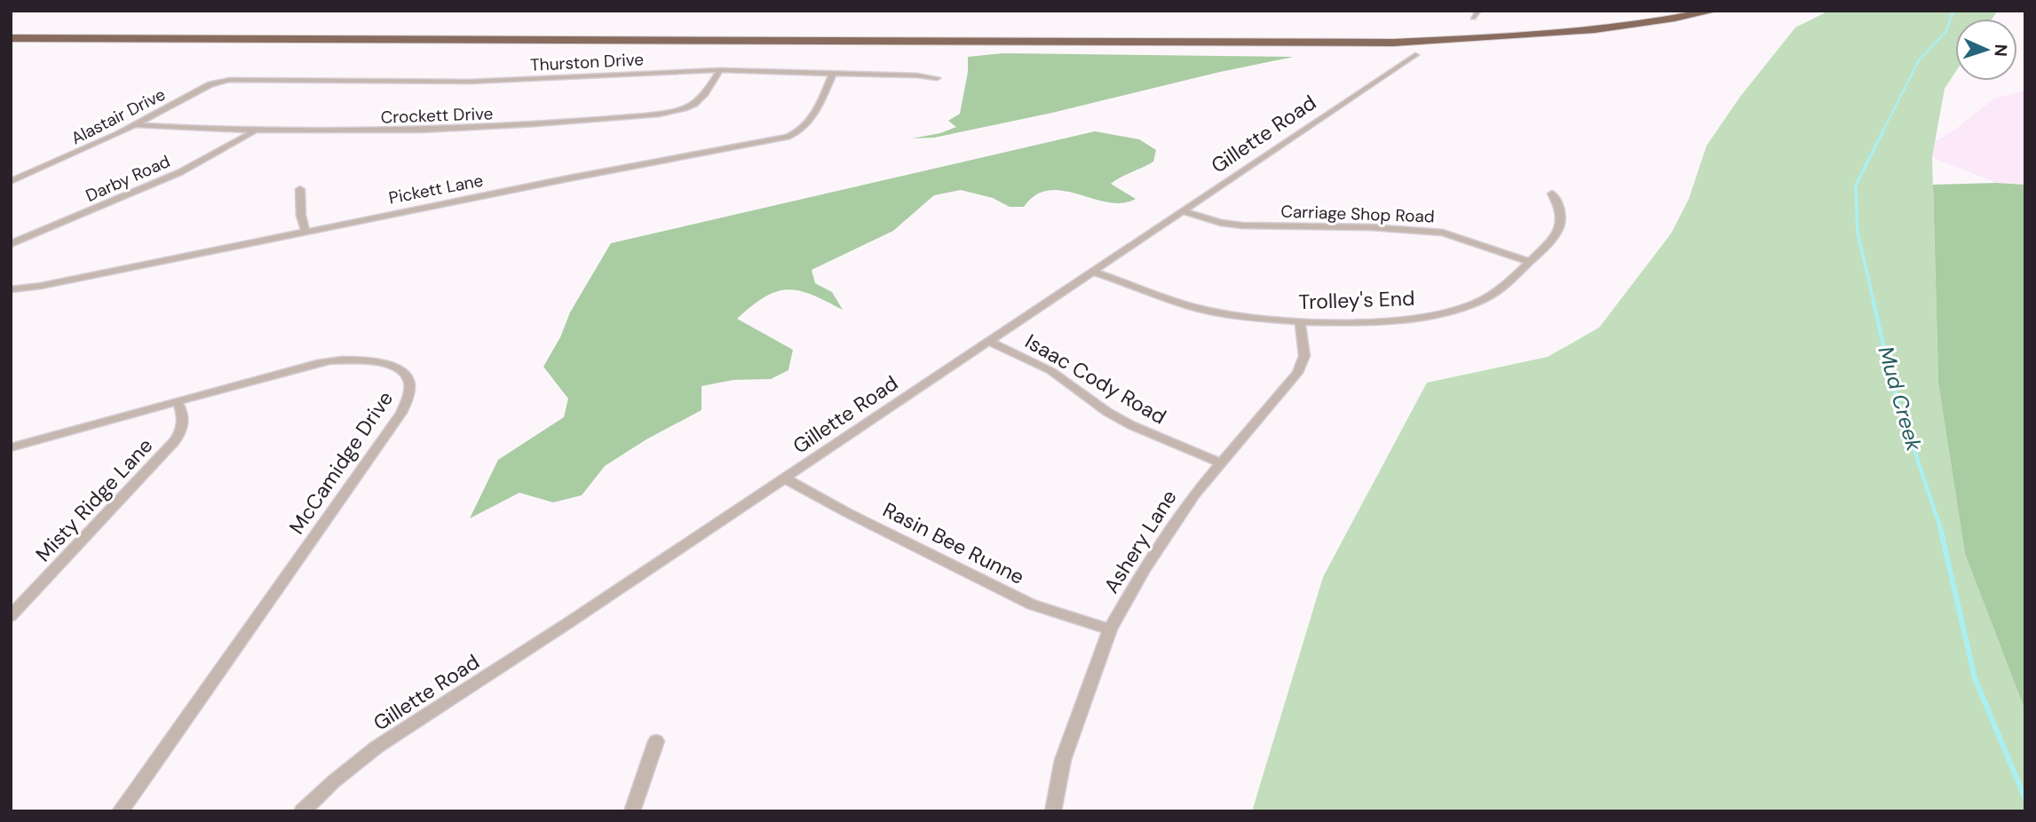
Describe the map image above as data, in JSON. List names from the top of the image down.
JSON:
{
  "streets": {
    "street": [
      "Thurston Drive",
      "Crockett Drive",
      "Alastair Drive",
      "Gillette Road",
      "Darby Road",
      "Pickett Lane",
      "Carriage Shop Road",
      "Trolley's End",
      "Isaac Cody Road",
      "McCamidge Drive",
      "Misty Ridge Lane",
      "Ashery Lane",
      "Rasin Bee Runne"
    ]
  },
  "crossings": [
    ["Thurston Drive", "Crockett Drive"],
    ["Thurston Drive", "Alastair Drive"],
    ["Thurston Drive", "Pickett Lane"],
    ["Crockett Drive", "Alastair Drive"],
    ["Crockett Drive", "Darby Road"],
    ["Gillette Road", "Carriage Shop Road"],
    ["Gillette Road", "Trolley's End"],
    ["Gillette Road", "Isaac Cody Road"],
    ["Gillette Road", "Rasin Bee Runne"],
    ["Carriage Shop Road", "Trolley's End"],
    ["Trolley's End", "Ashery Lane"],
    ["Isaac Cody Road", "Ashery Lane"],
    ["McCamidge Drive", "Misty Ridge Lane"],
    ["Ashery Lane", "Rasin Bee Runne"]
  ],
  "water": ["Mud Creek"],
  "north": "right"
}
